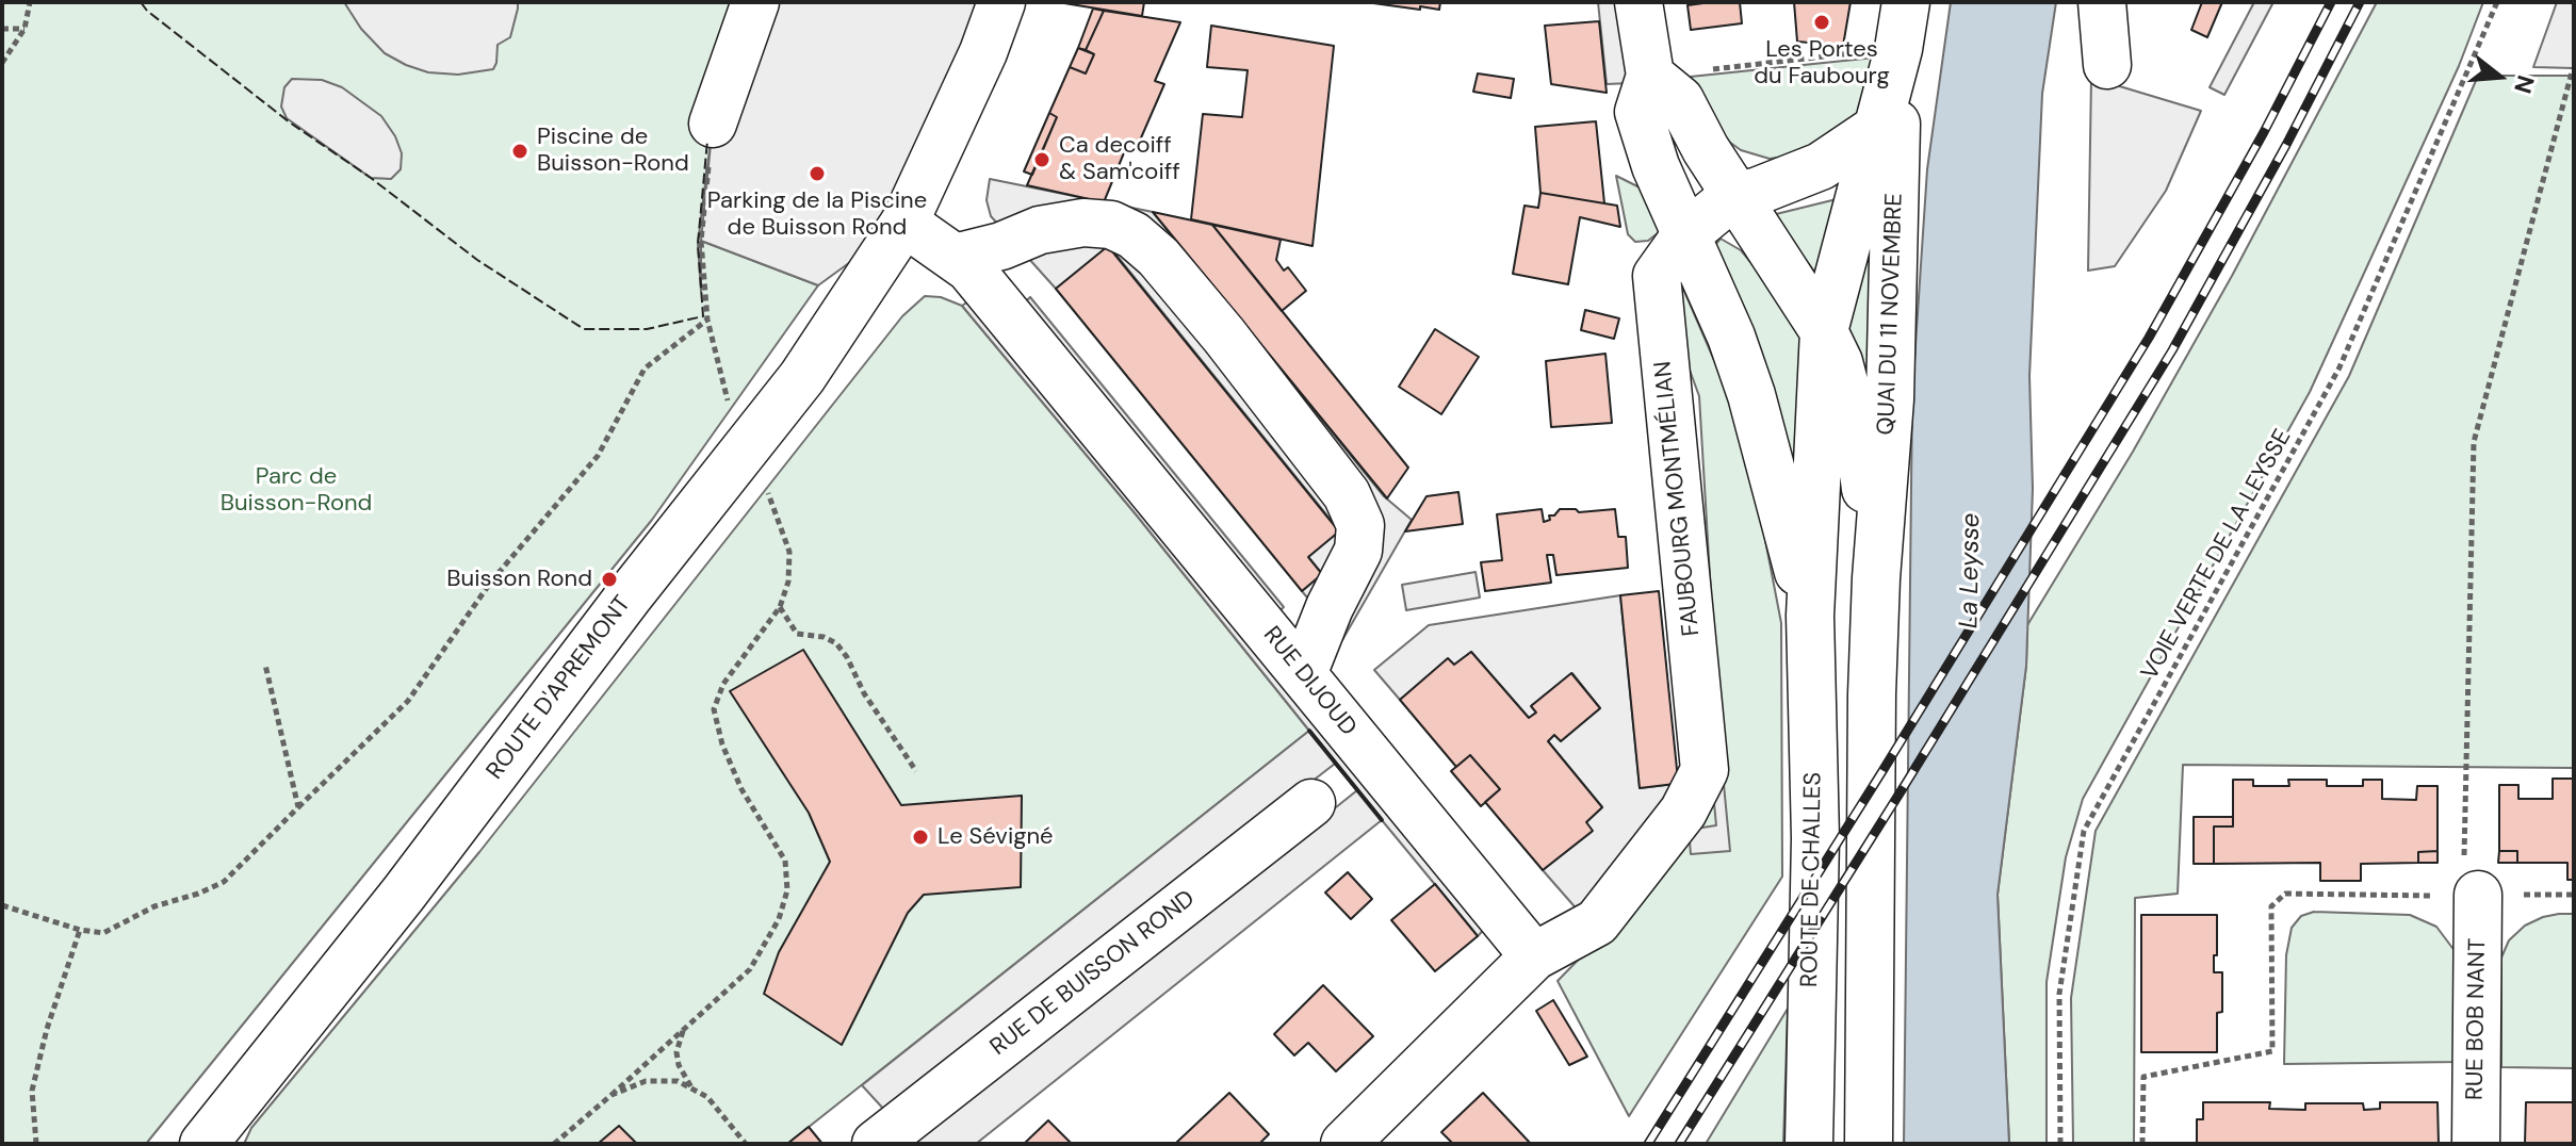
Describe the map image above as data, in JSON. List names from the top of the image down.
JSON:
{
  "streets": {
    "main road": [
      "QUAI DU 11 NOVEMBRE",
      "FAUBOURG MONTMÉLIAN",
      "RUE DIJOUD",
      "ROUTE D'APREMONT",
      "ROUTE DE CHALLES",
      "RUE DE BUISSON ROND",
      "RUE BOB NANT"
    ],
    "path": ["VOIE VERTE DE LA LEYSSE"]
  },
  "crossings": [
    ["QUAI DU 11 NOVEMBRE", "FAUBOURG MONTMÉLIAN"],
    ["QUAI DU 11 NOVEMBRE", "ROUTE DE CHALLES"],
    ["FAUBOURG MONTMÉLIAN", "RUE DIJOUD"],
    ["RUE DIJOUD", "ROUTE D'APREMONT"]
  ],
  "water": ["La Leysse"],
  "parks": ["Parc de Buisson-Rond"],
  "places": [
    "Les Portes du Faubourg",
    "Piscine de Buisson-Rond",
    "Ca decoiff & Sam'coiff",
    "Parking de la Piscine de Buisson Rond",
    "Buisson Rond",
    "Le Sévigné"
  ],
  "north": "right"
}
